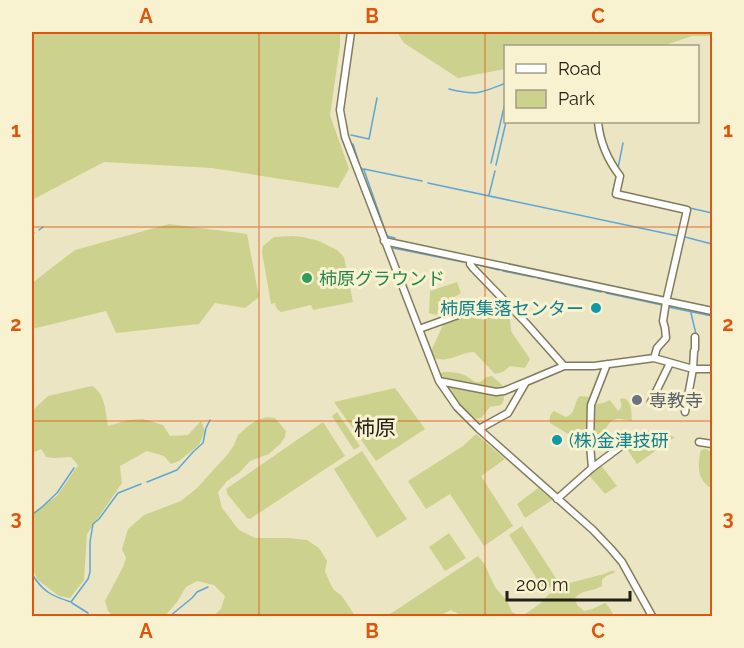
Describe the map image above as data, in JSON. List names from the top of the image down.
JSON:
{
  "districts": ["柿原"],
  "places": [
    "柿原グラウンド",
    "柿原集落センター",
    "専教寺",
    "(株)金津技研"
  ],
  "legend": ["Road", "Park"],
  "scale_bar": "200 m",
  "grid": {
    "columns": ["A", "B", "C"],
    "rows": ["1", "2", "3"]
  }
}
